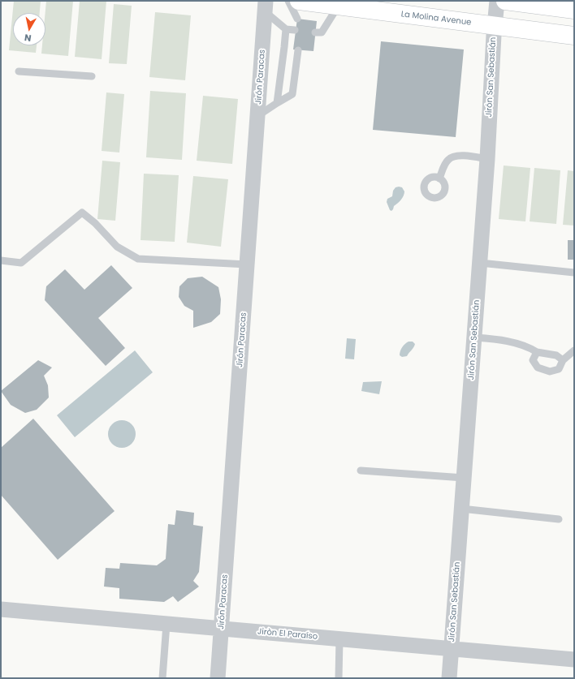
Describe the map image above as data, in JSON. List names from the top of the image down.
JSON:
{
  "streets": {
    "main road": ["La Molina Avenue"],
    "street": ["Jirón Paracas", "Jirón San Sebastián", "Jiròn El Paraíso"]
  },
  "crossings": [
    ["La Molina Avenue", "Jirón San Sebastián"],
    ["Jirón Paracas", "Jiròn El Paraíso"],
    ["Jirón San Sebastián", "Jiròn El Paraíso"]
  ],
  "north": "bottom"
}
